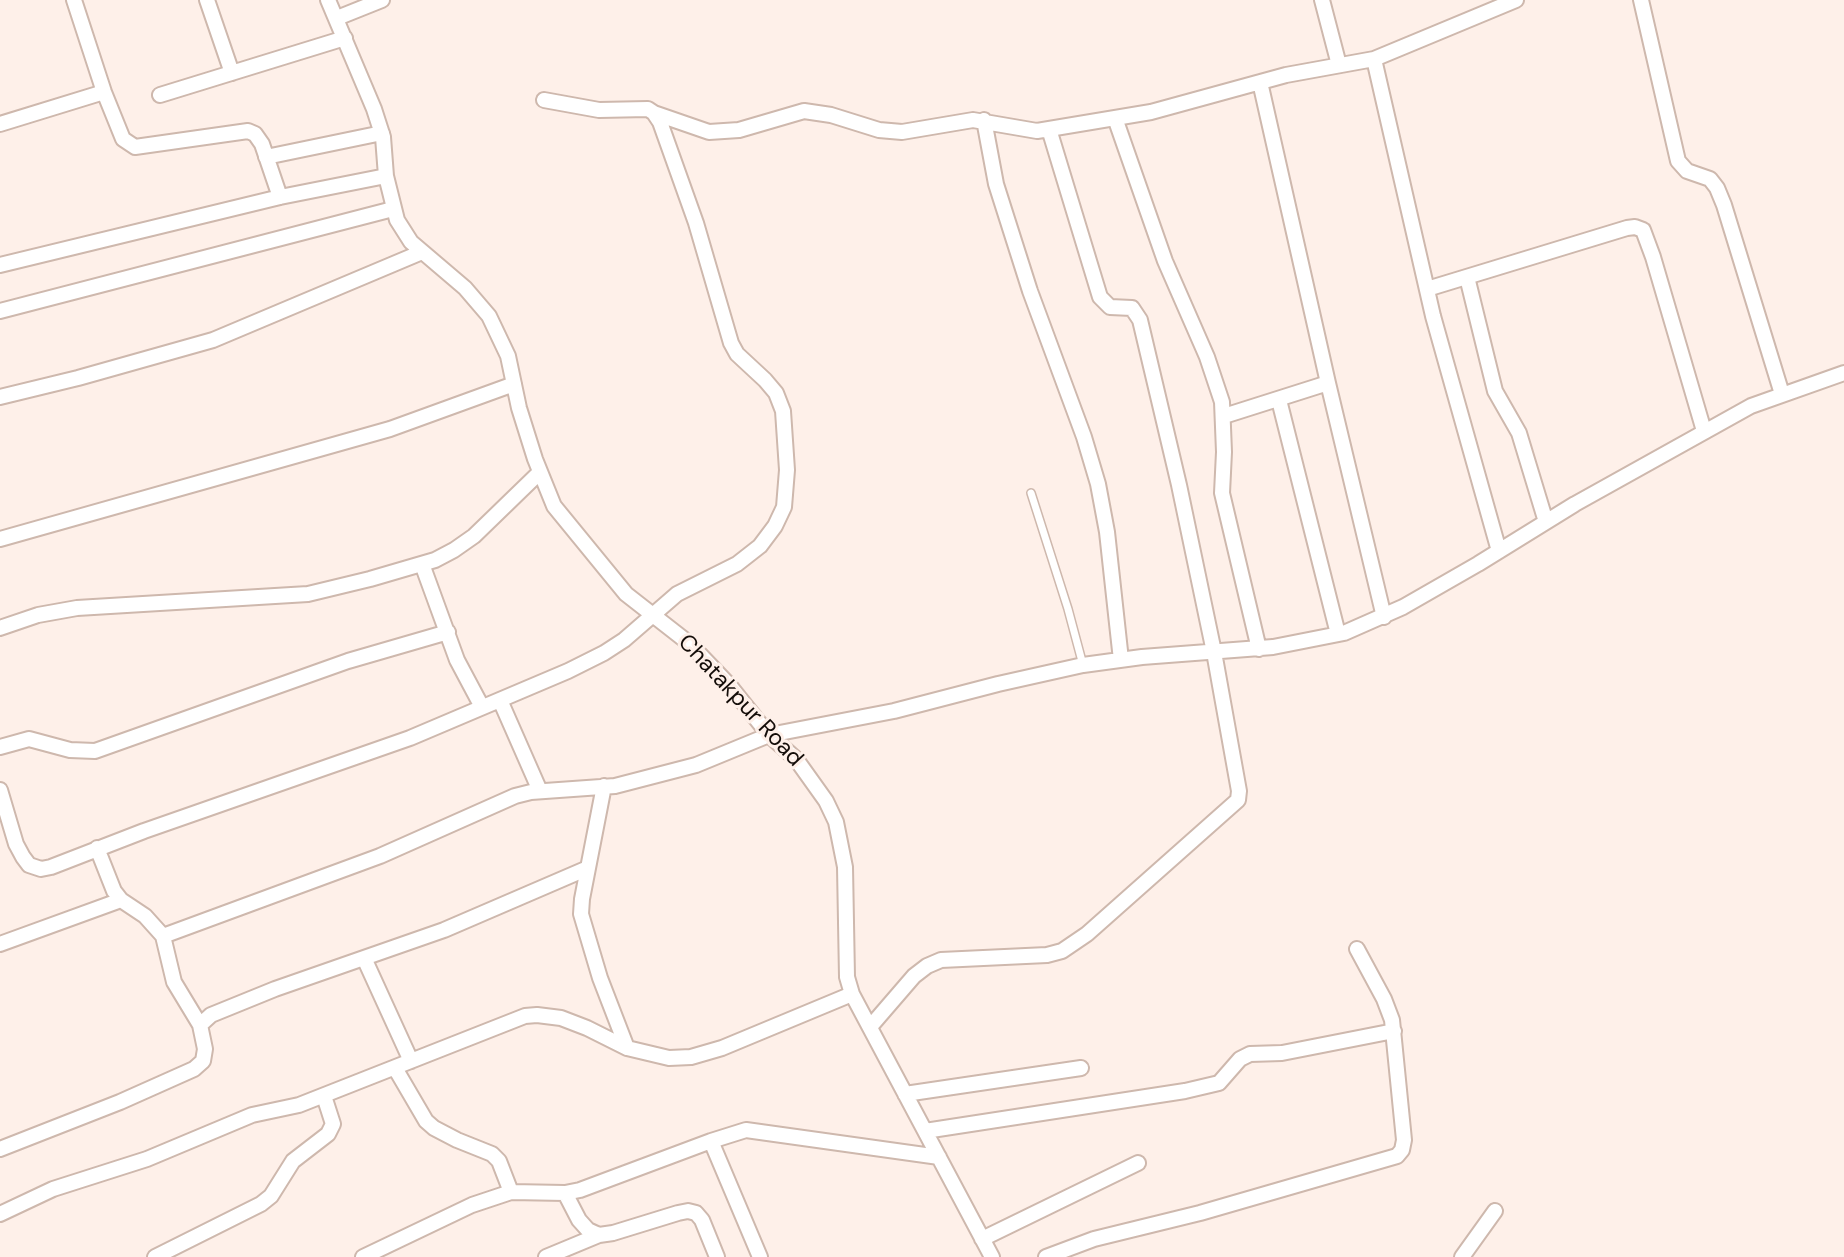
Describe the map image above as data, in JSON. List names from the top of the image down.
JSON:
{
  "streets": {
    "street": ["Chatakpur Road"]
  }
}
